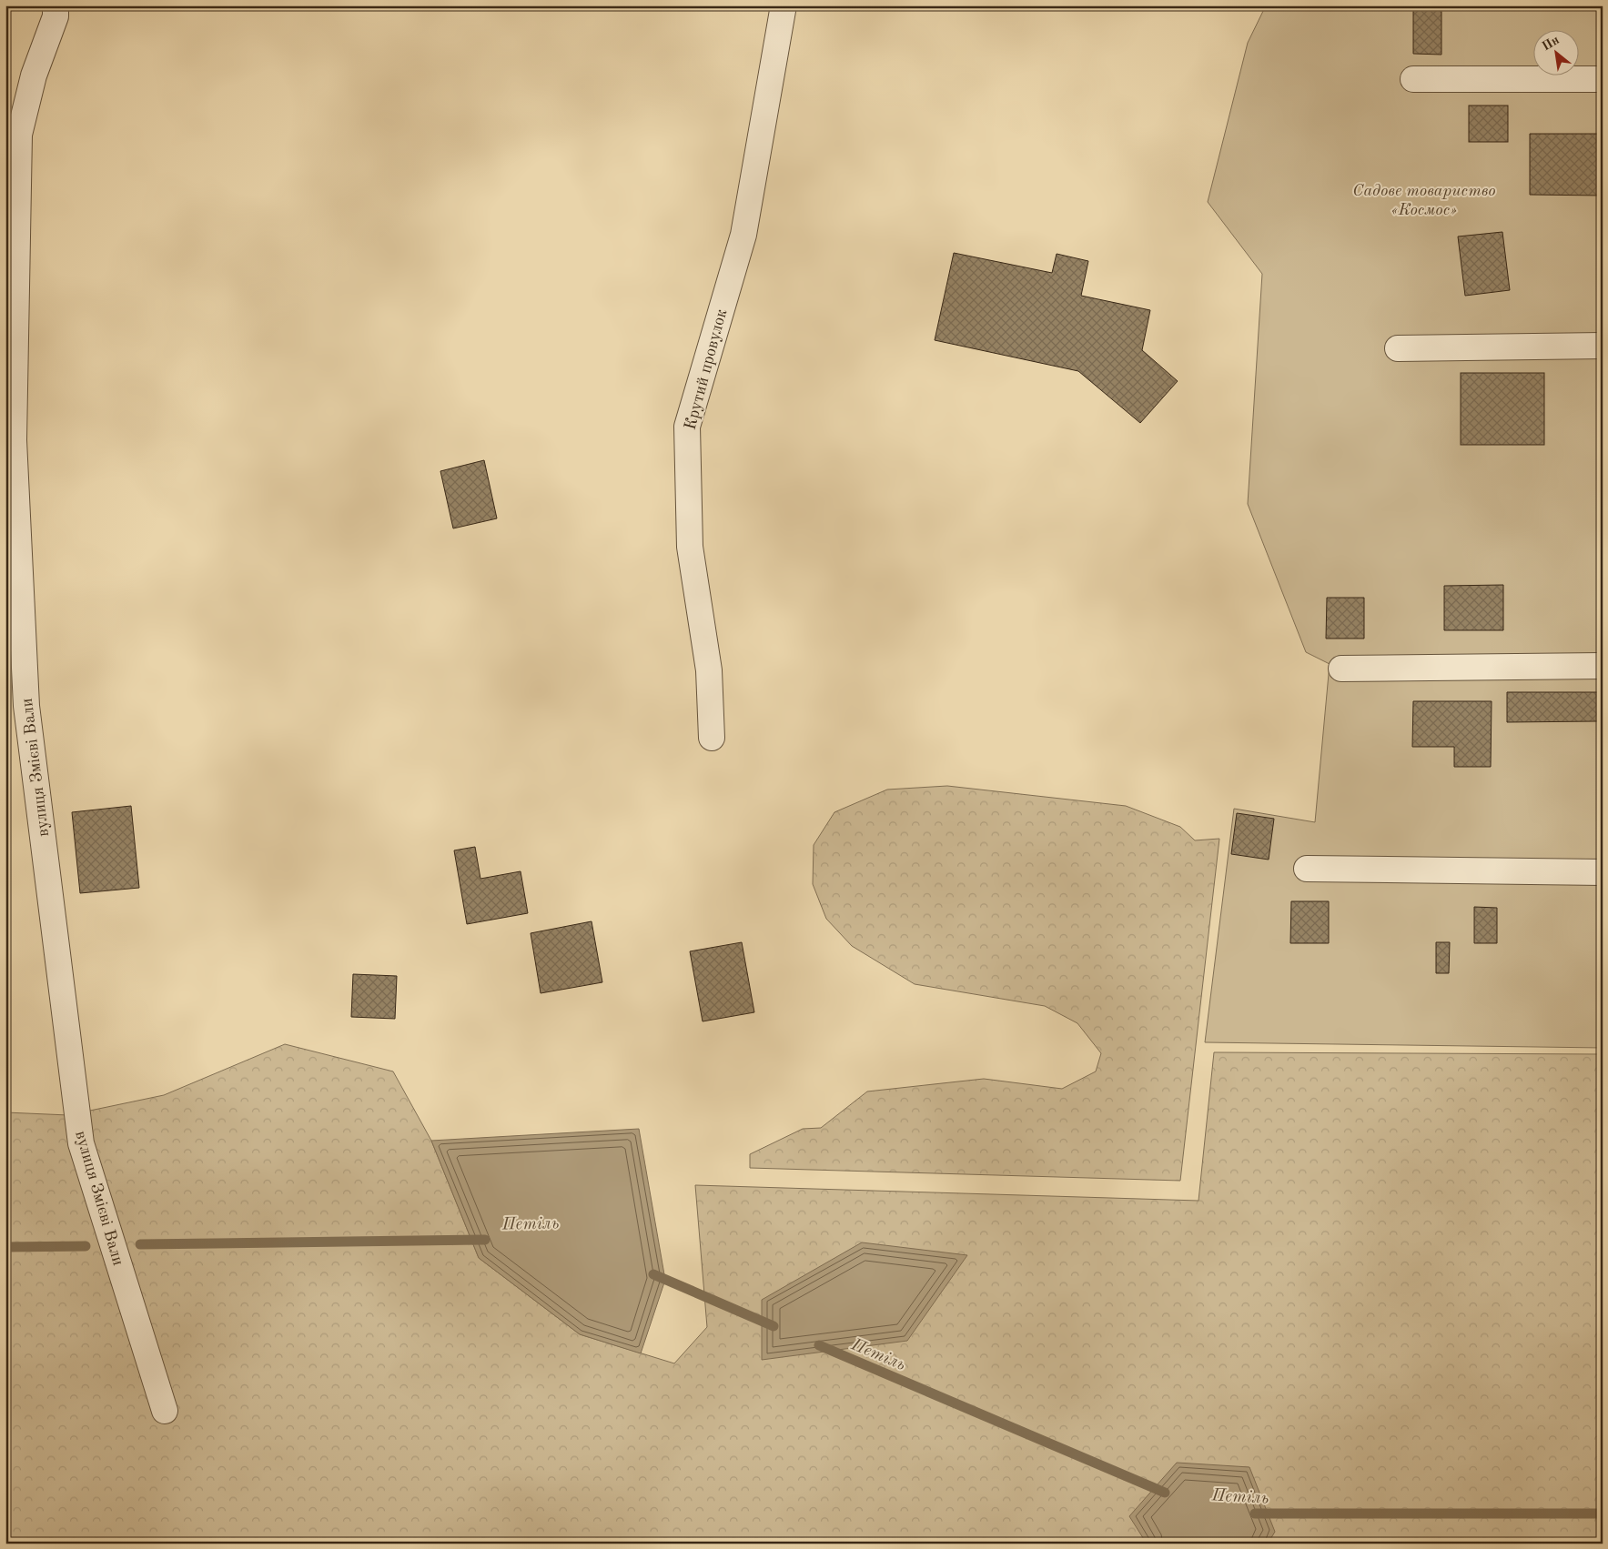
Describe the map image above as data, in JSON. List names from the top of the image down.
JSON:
{
  "streets": {
    "street": ["Крутий провулок", "вулиця Змієві Вали"]
  },
  "water": ["Петіль"],
  "parks": ["Садове товариство «Космос»"],
  "north": "top left"
}
